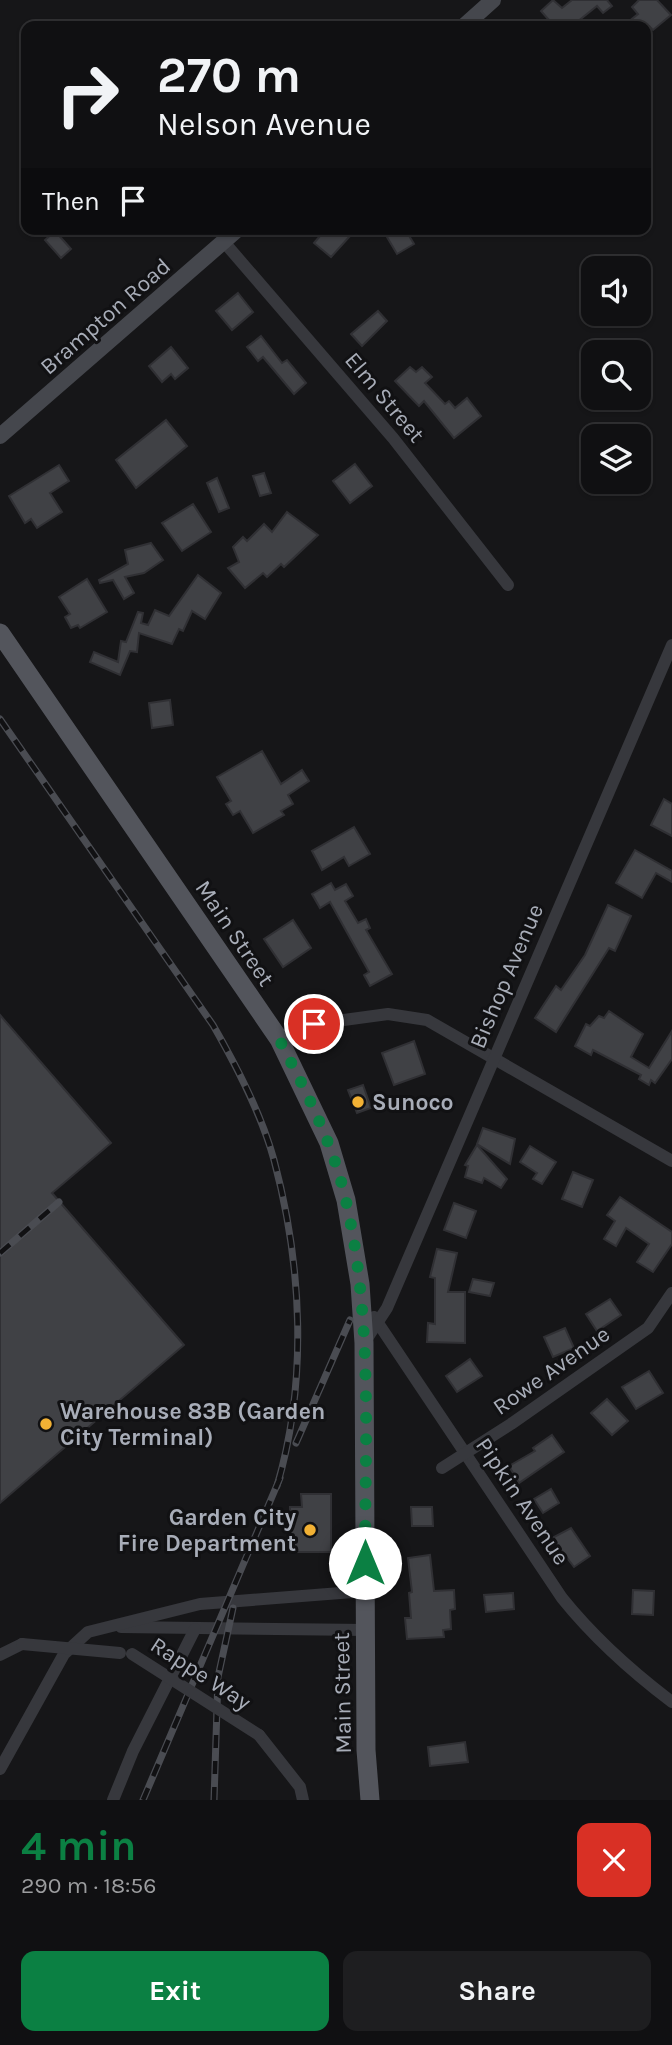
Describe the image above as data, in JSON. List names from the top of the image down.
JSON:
{
  "streets": {
    "main road": ["Brampton Road", "Main Street"],
    "street": [
      "Elm Street",
      "Bishop Avenue",
      "Rowe Avenue",
      "Pipkin Avenue",
      "Rappe Way"
    ]
  },
  "crossings": [
    ["Brampton Road", "Elm Street"],
    ["Main Street", "Bishop Avenue"],
    ["Main Street", "Pipkin Avenue"],
    ["Bishop Avenue", "Pipkin Avenue"],
    ["Rowe Avenue", "Pipkin Avenue"]
  ],
  "places": ["Sunoco", "Warehouse 83B (Garden City Terminal)", "Garden City Fire Department"],
  "page": {
    "turn": ["270 m", "Nelson Avenue"],
    "then": "Then",
    "heading": ["4 min", "290 m · 18:56"],
    "buttons": ["Exit", "Share"]
  }
}
